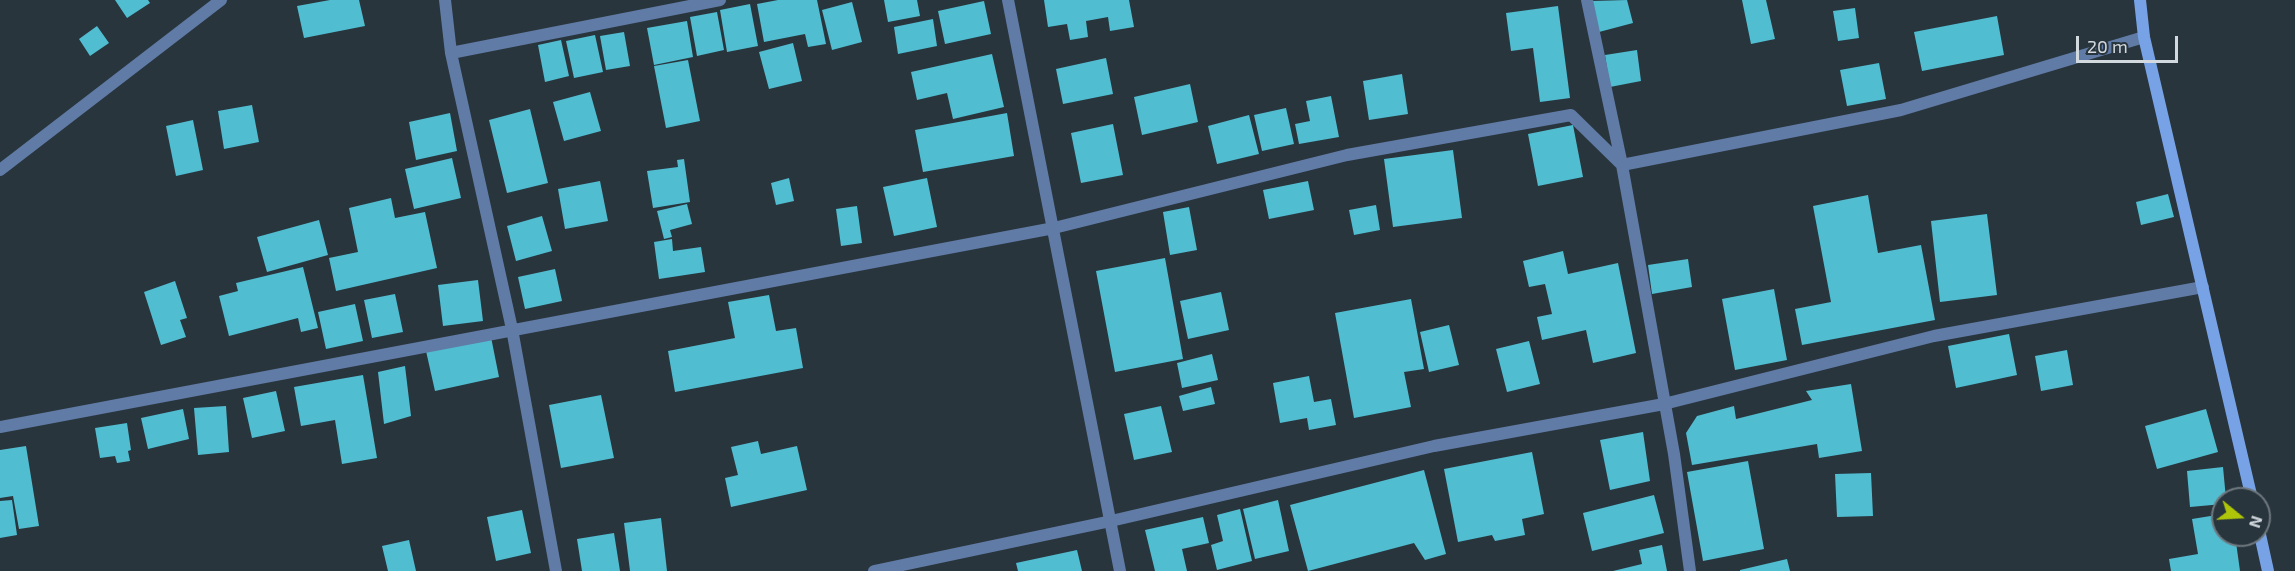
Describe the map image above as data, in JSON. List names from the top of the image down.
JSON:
{
  "scale_bar": "20 m",
  "north": "right"
}
